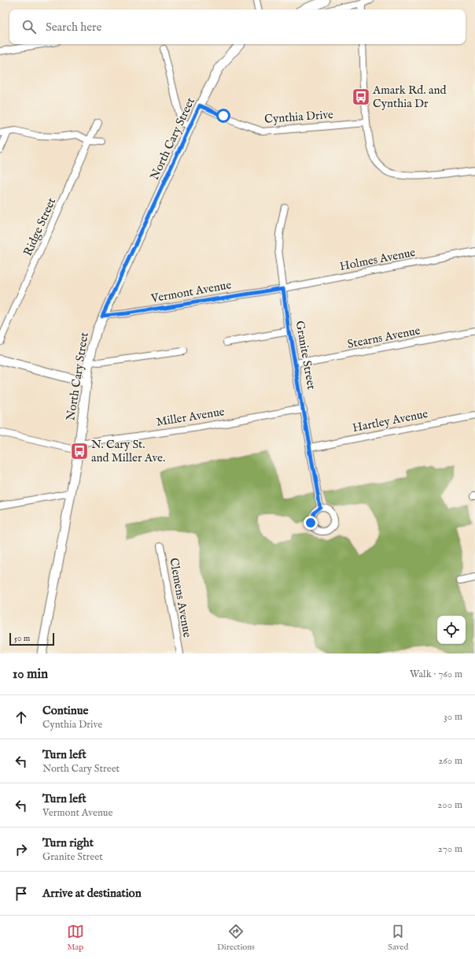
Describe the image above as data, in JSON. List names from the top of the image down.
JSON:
{
  "streets": {
    "street": [
      "Cynthia Drive",
      "North Cary Street",
      "Ridge Street",
      "Holmes Avenue",
      "Vermont Avenue",
      "Stearns Avenue",
      "Granite Street",
      "Miller Avenue",
      "Hartley Avenue",
      "Clemens Avenue"
    ]
  },
  "crossings": [
    ["Cynthia Drive", "North Cary Street"],
    ["North Cary Street", "Vermont Avenue"],
    ["North Cary Street", "Miller Avenue"],
    ["Holmes Avenue", "Vermont Avenue"],
    ["Holmes Avenue", "Granite Street"],
    ["Vermont Avenue", "Granite Street"],
    ["Stearns Avenue", "Granite Street"],
    ["Granite Street", "Miller Avenue"],
    ["Granite Street", "Hartley Avenue"]
  ],
  "places": {
    "bus stop": ["Amark Rd. and Cynthia Dr", "N. Cary St. and Miller Ave."]
  },
  "scale_bar": "50 m",
  "page": {
    "search": "Search here",
    "scale": "50 m",
    "heading": ["10 min", "Walk · 760 m"],
    "list": [
      ["Continue", "Cynthia Drive", "30 m"],
      ["Turn left", "North Cary Street", "260 m"],
      ["Turn left", "Vermont Avenue", "200 m"],
      ["Turn right", "Granite Street", "270 m"],
      "Arrive at destination"
    ],
    "nav": ["Map", "Directions", "Saved"]
  }
}
